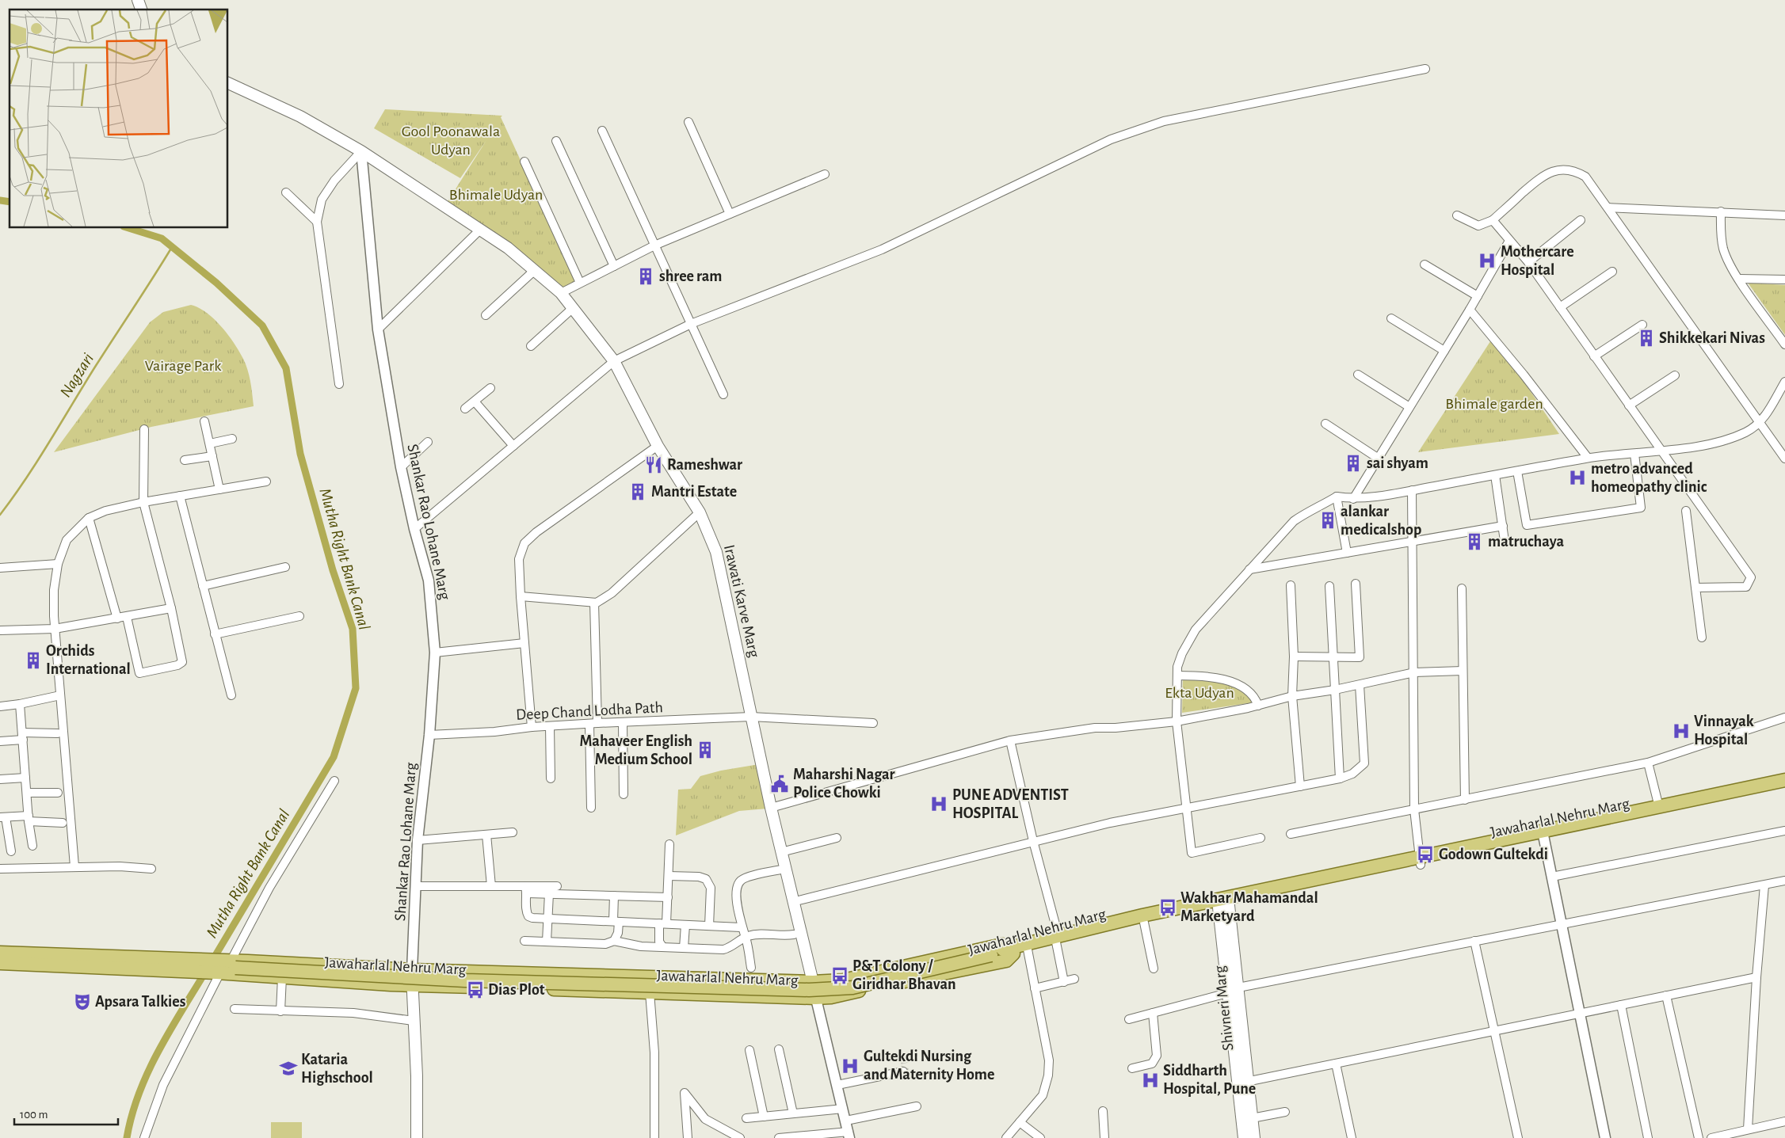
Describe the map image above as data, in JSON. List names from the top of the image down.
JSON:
{
  "streets": {
    "main road": ["Irawati Karve Marg", "Jawaharlal Nehru Marg", "Shivneri Marg"],
    "street": ["Shankar Rao Lohane Marg", "Deep Chand Lodha Path"]
  },
  "crossings": [
    ["Shankar Rao Lohane Marg", "Irawati Karve Marg"],
    ["Shankar Rao Lohane Marg", "Deep Chand Lodha Path"],
    ["Shankar Rao Lohane Marg", "Jawaharlal Nehru Marg"],
    ["Irawati Karve Marg", "Deep Chand Lodha Path"],
    ["Irawati Karve Marg", "Jawaharlal Nehru Marg"],
    ["Jawaharlal Nehru Marg", "Shivneri Marg"]
  ],
  "water": ["Nagzari", "Mutha Right Bank Canal"],
  "parks": [
    "Gool Poonawala Udyan",
    "Bhimale Udyan",
    "Vairage Park",
    "Bhimale garden",
    "Ekta Udyan"
  ],
  "places": {
    "hospital": [
      "Mothercare Hospital",
      "metro advanced homeopathy clinic",
      "Vinnayak Hospital",
      "PUNE ADVENTIST HOSPITAL",
      "Gultekdi Nursing and Maternity Home",
      "Siddharth Hospital, Pune"
    ],
    "building": [
      "shree ram",
      "Shikkekari Nivas",
      "sai shyam",
      "Mantri Estate",
      "alankar medicalshop",
      "matruchaya",
      "Orchids International",
      "Mahaveer English Medium School"
    ],
    "restaurant": ["Rameshwar"],
    "public building": ["Maharshi Nagar Police Chowki"],
    "bus stop": [
      "Godown Gultekdi",
      "Wakhar Mahamandal Marketyard",
      "P&T Colony / Giridhar Bhavan",
      "Dias Plot"
    ],
    "theatre": ["Apsara Talkies"],
    "school or university": ["Kataria Highschool"]
  },
  "scale_bar": "100 m"
}
